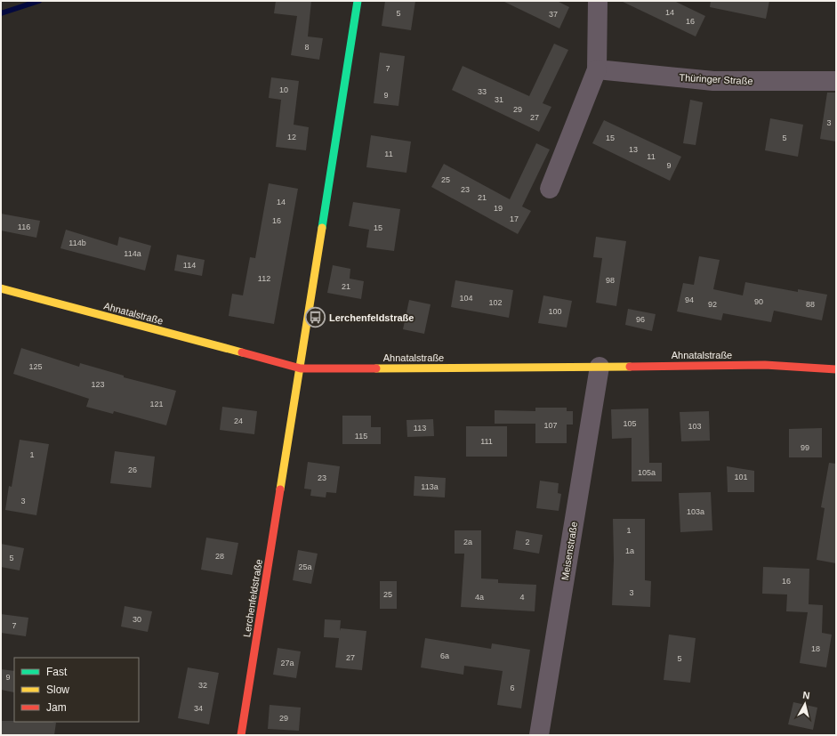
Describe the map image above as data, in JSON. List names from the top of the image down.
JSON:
{
  "streets": {
    "street": [
      "Thüringer Straße",
      "Ahnatalstraße",
      "Meisenstraße",
      "Lerchenfeldstraße"
    ]
  },
  "crossings": [
    ["Ahnatalstraße", "Meisenstraße"],
    ["Ahnatalstraße", "Lerchenfeldstraße"]
  ],
  "places": {
    "bus stop": ["Lerchenfeldstraße"]
  },
  "house_numbers": [
    "14",
    "5",
    "37",
    "16",
    "8",
    "7",
    "10",
    "33",
    "9",
    "31",
    "29",
    "27",
    "3",
    "12",
    "15",
    "5",
    "13",
    "11",
    "11",
    "9",
    "25",
    "23",
    "21",
    "14",
    "19",
    "17",
    "16",
    "116",
    "15",
    "114b",
    "114a",
    "114",
    "112",
    "98",
    "21",
    "104",
    "94",
    "90",
    "102",
    "92",
    "88",
    "100",
    "96",
    "125",
    "123",
    "121",
    "24",
    "105",
    "107",
    "103",
    "113",
    "115",
    "111",
    "99",
    "1",
    "26",
    "105a",
    "101",
    "23",
    "113a",
    "3",
    "103a",
    "1",
    "2a",
    "2",
    "1a",
    "28",
    "5",
    "25a",
    "16",
    "3",
    "25",
    "4a",
    "4",
    "30",
    "7",
    "18",
    "6a",
    "27",
    "5",
    "27a",
    "9",
    "32",
    "6",
    "34",
    "29"
  ],
  "legend": ["Fast", "Slow", "Jam"],
  "north": "top"
}
